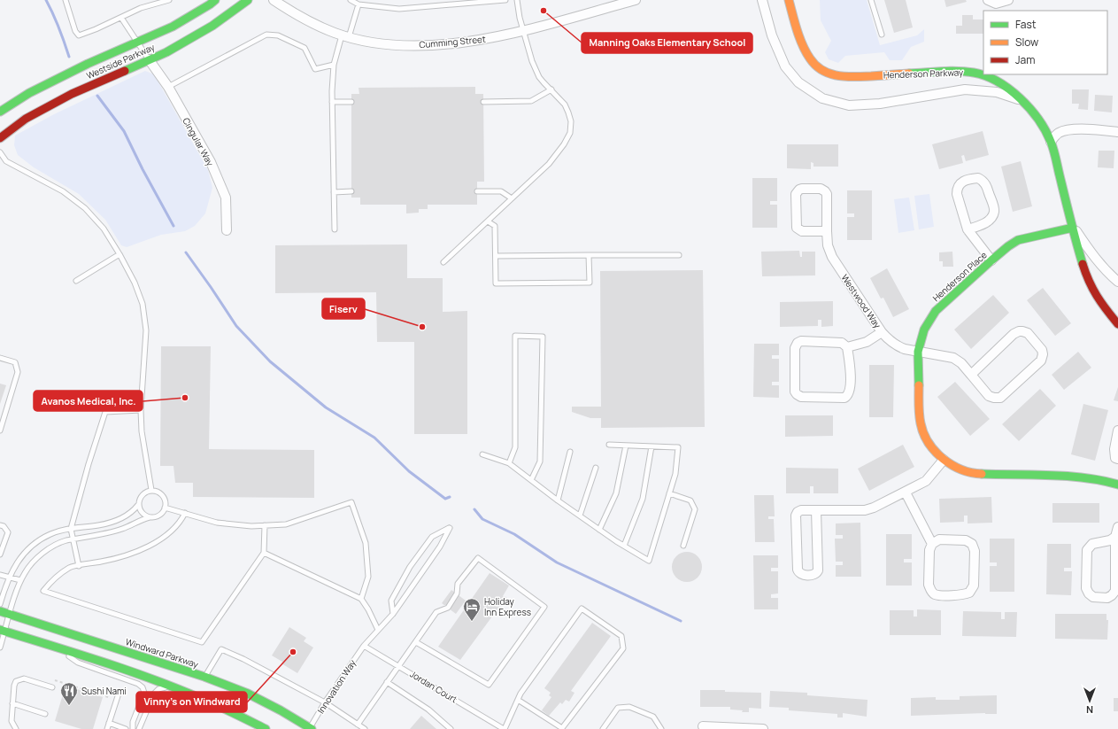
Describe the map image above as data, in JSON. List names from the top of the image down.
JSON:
{
  "streets": {
    "main road": [
      "Westside Parkway",
      "Henderson Parkway",
      "Henderson Place",
      "Windward Parkway"
    ],
    "street": ["Cumming Street", "Cingular Way", "Westwood Way"],
    "lane": ["Innovation Way", "Jordan Court"]
  },
  "crossings": [
    ["Westside Parkway", "Cingular Way"],
    ["Henderson Parkway", "Henderson Place"],
    ["Henderson Place", "Westwood Way"],
    ["Windward Parkway", "Innovation Way"],
    ["Innovation Way", "Jordan Court"]
  ],
  "places": {
    "other": [
      "Manning Oaks Elementary School",
      "Fiserv",
      "Avanos Medical, Inc.",
      "Vinny's on Windward"
    ],
    "hotel": ["Holiday Inn Express"],
    "restaurant": ["Sushi Nami"]
  },
  "legend": ["Fast", "Slow", "Jam"],
  "north": "bottom"
}
